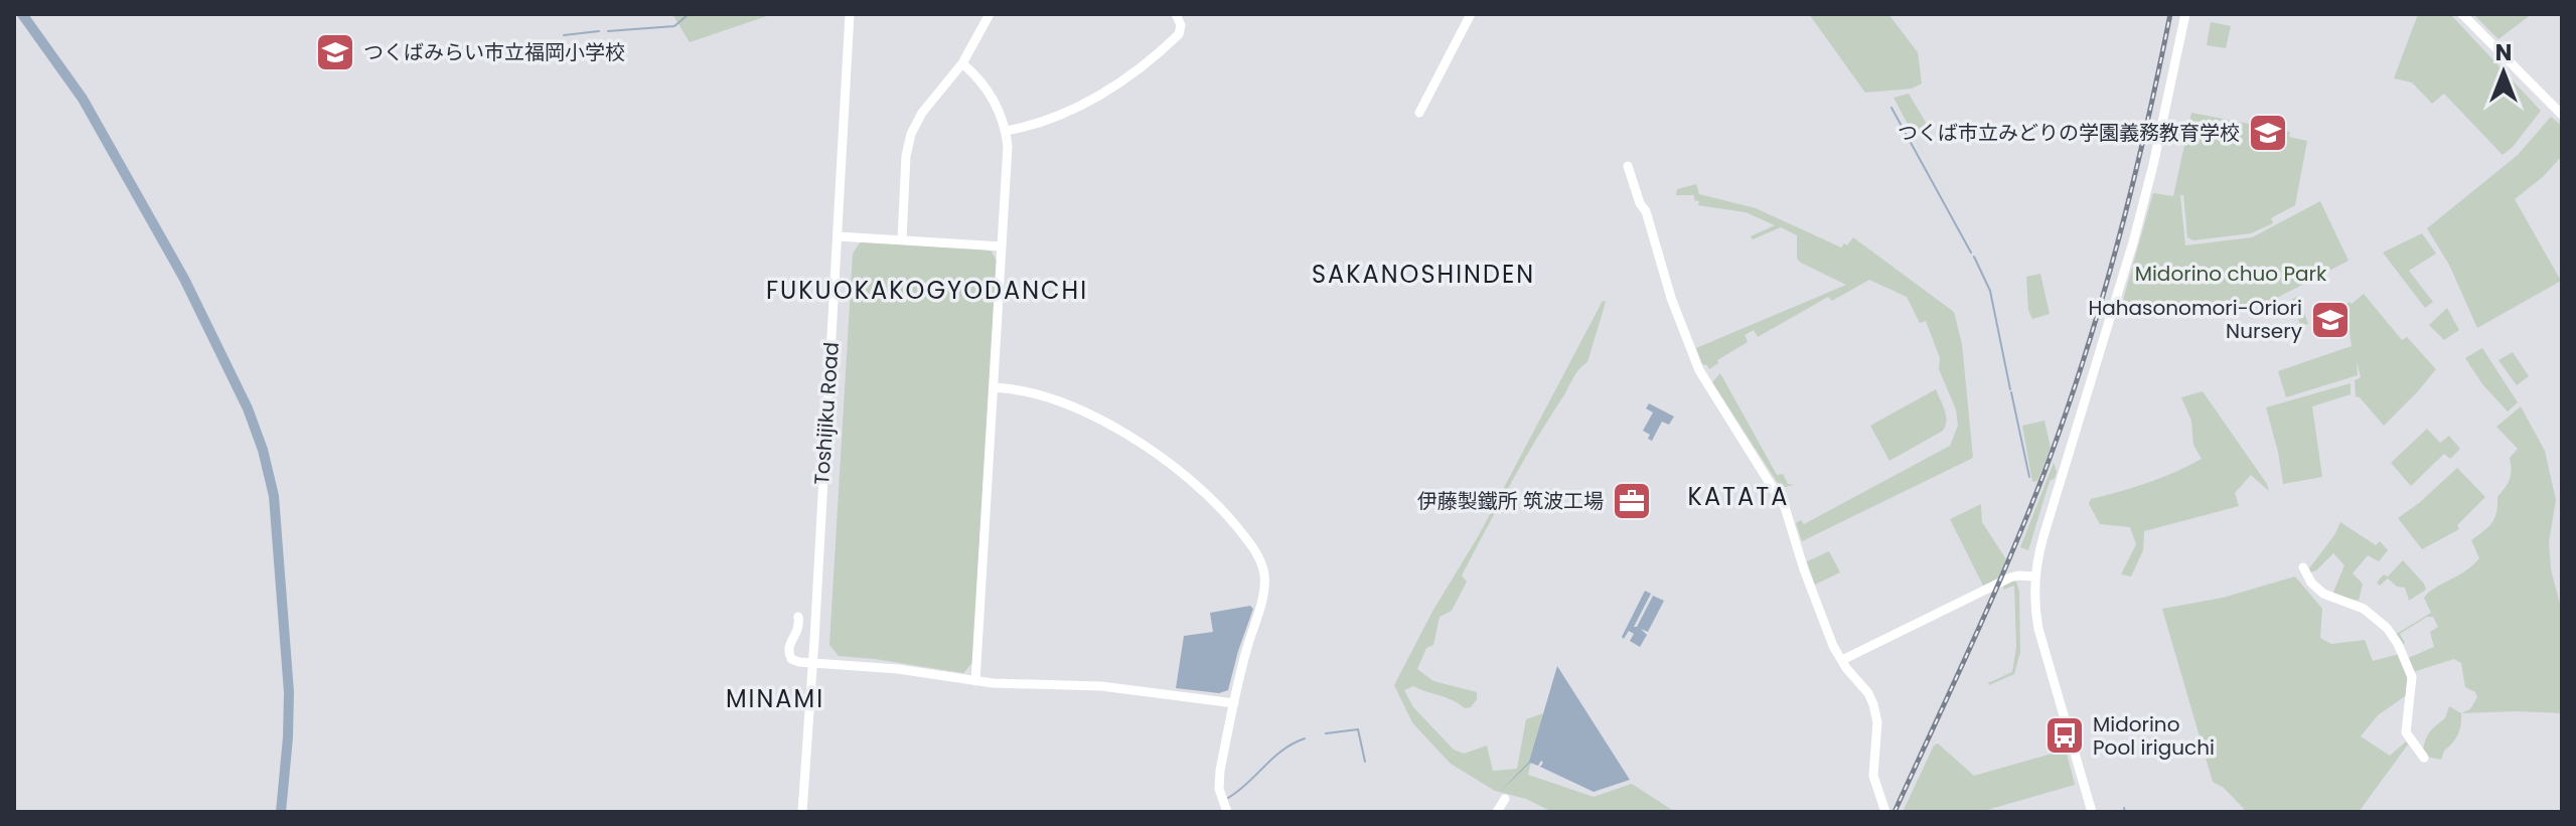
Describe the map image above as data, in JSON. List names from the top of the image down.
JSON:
{
  "streets": {
    "street": ["Toshijiku Road"]
  },
  "districts": [
    "SAKANOSHINDEN",
    "FUKUOKAKOGYODANCHI",
    "KATATA",
    "MINAMI"
  ],
  "parks": ["Midorino chuo Park"],
  "places": {
    "school or university": ["つくばみらい市立福岡小学校", "つくば市立みどりの学園義務教育学校", "Hahasonomori-Oriori Nursery"],
    "office": ["伊藤製鐵所 筑波工場"],
    "bus stop": ["Midorino Pool iriguchi"]
  },
  "north": "top"
}
